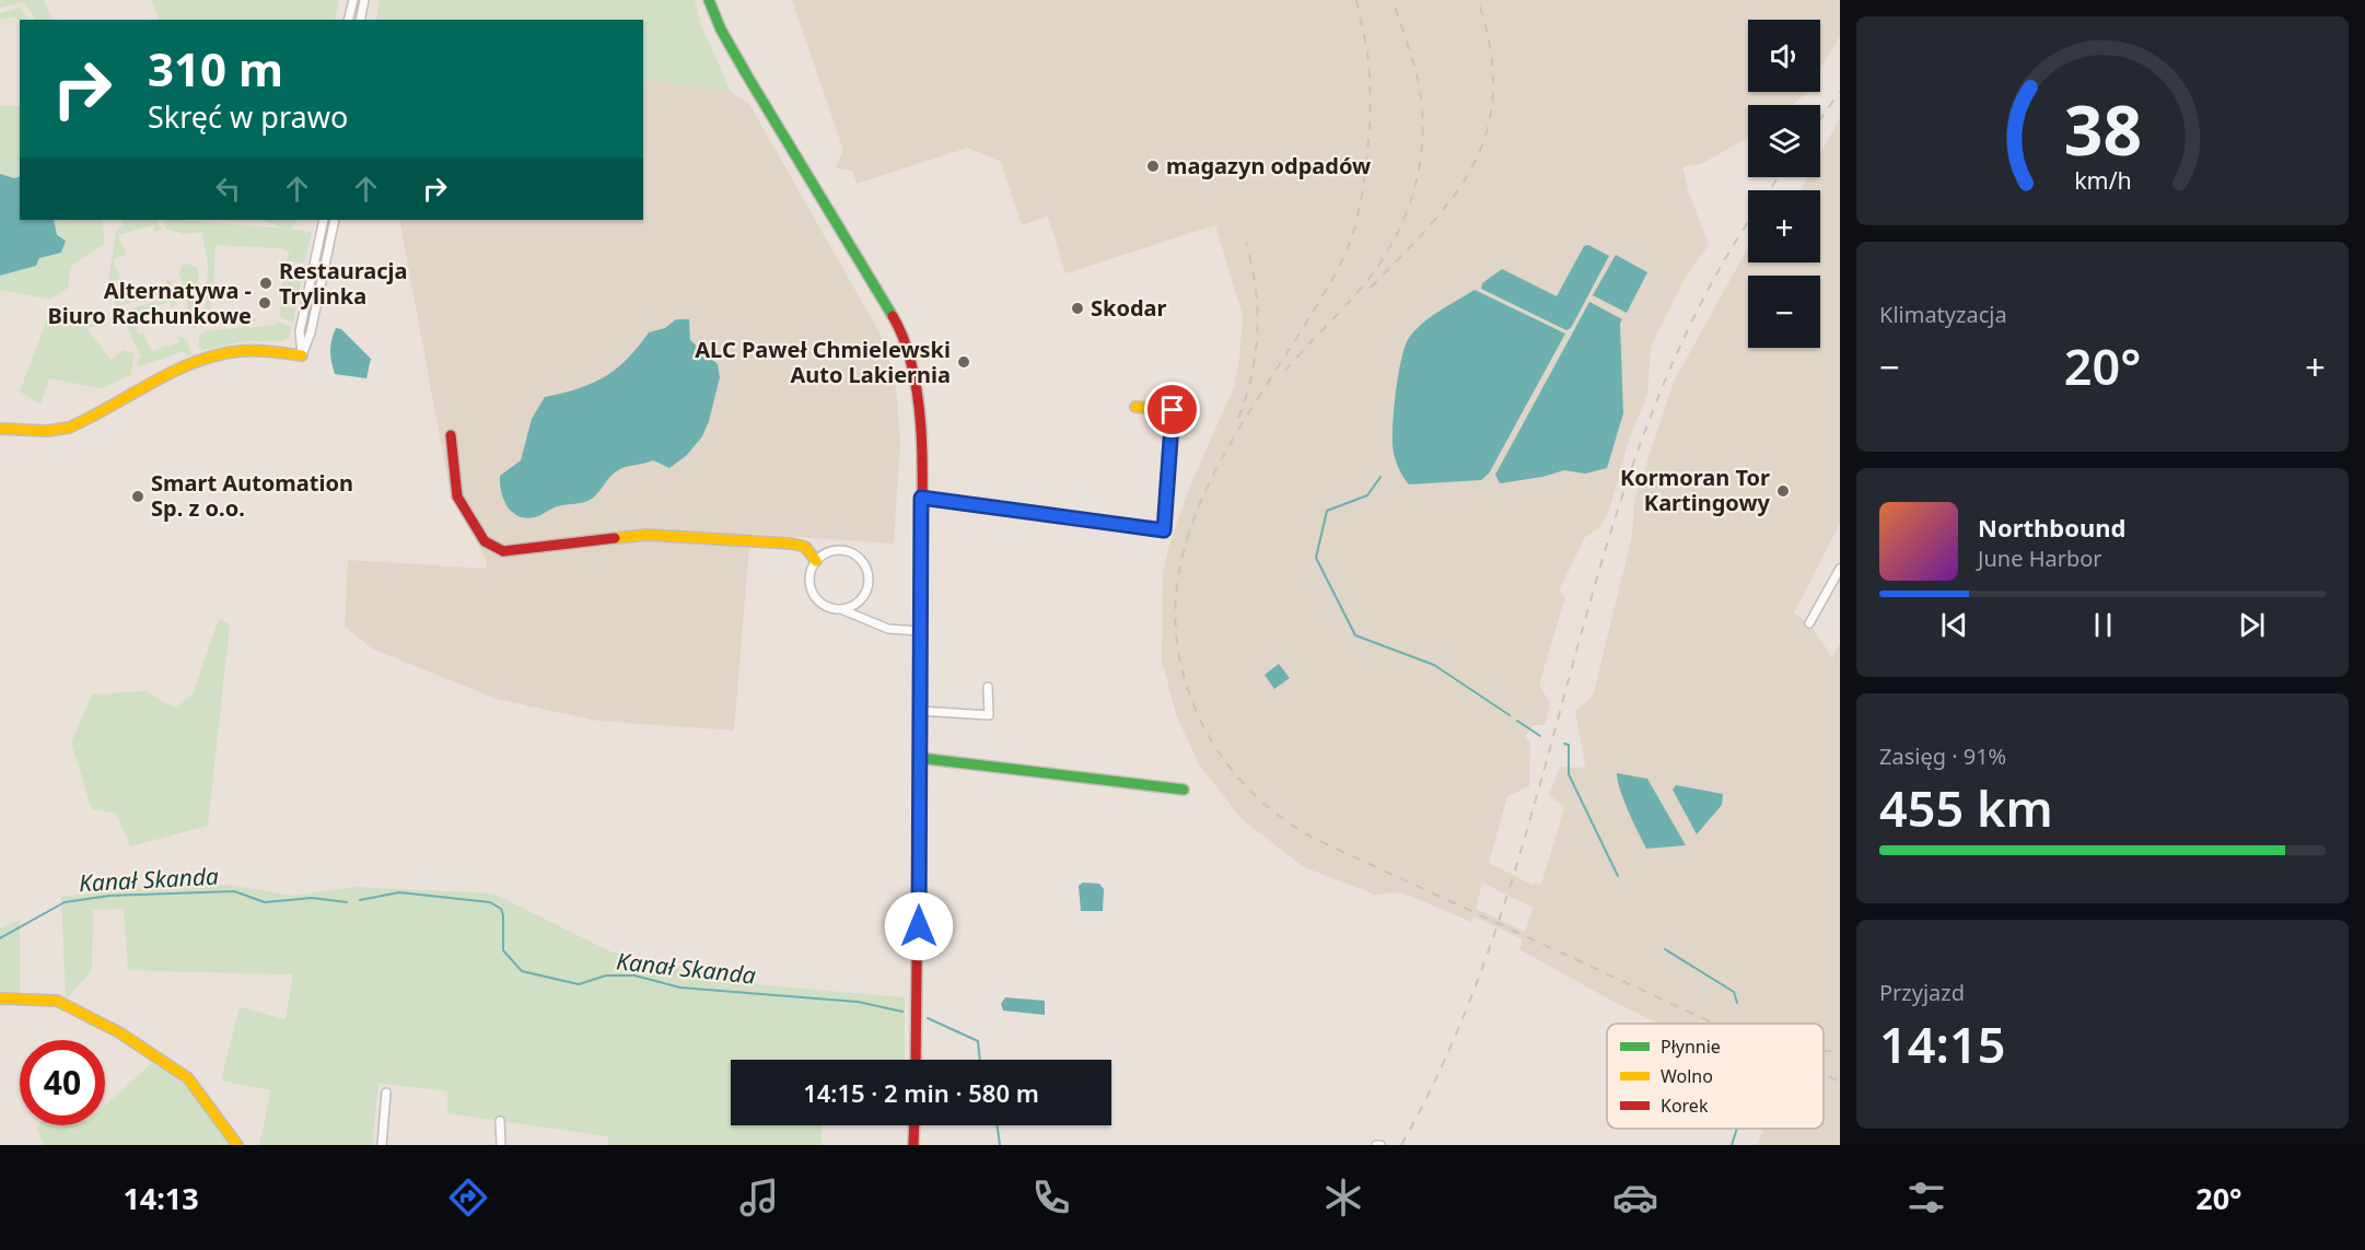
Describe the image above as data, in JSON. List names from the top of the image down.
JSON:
{
  "water": ["Kanał Skanda"],
  "places": [
    "magazyn odpadów",
    "Restauracja Trylinka",
    "Alternatywa - Biuro Rachunkowe",
    "Skodar",
    "ALC Paweł Chmielewski Auto Lakiernia",
    "Kormoran Tor Kartingowy",
    "Smart Automation Sp. z o.o."
  ],
  "legend": ["Płynnie", "Wolno", "Korek"],
  "page": {
    "map_buttons": ["+", "−"],
    "turn": ["310 m", "Skręć w prawo"],
    "tile": [
      "Klimatyzacja",
      ["Zasięg · 91%", "455 km"],
      ["Przyjazd", "14:15"]
    ],
    "heat": ["−", "20°", "+"],
    "song": ["Northbound", "June Harbor"],
    "limit": "40",
    "trip": "14:15 · 2 min · 580 m",
    "tabs": ["14:13", "20°"],
    "gauge": ["38", "km/h"]
  }
}
